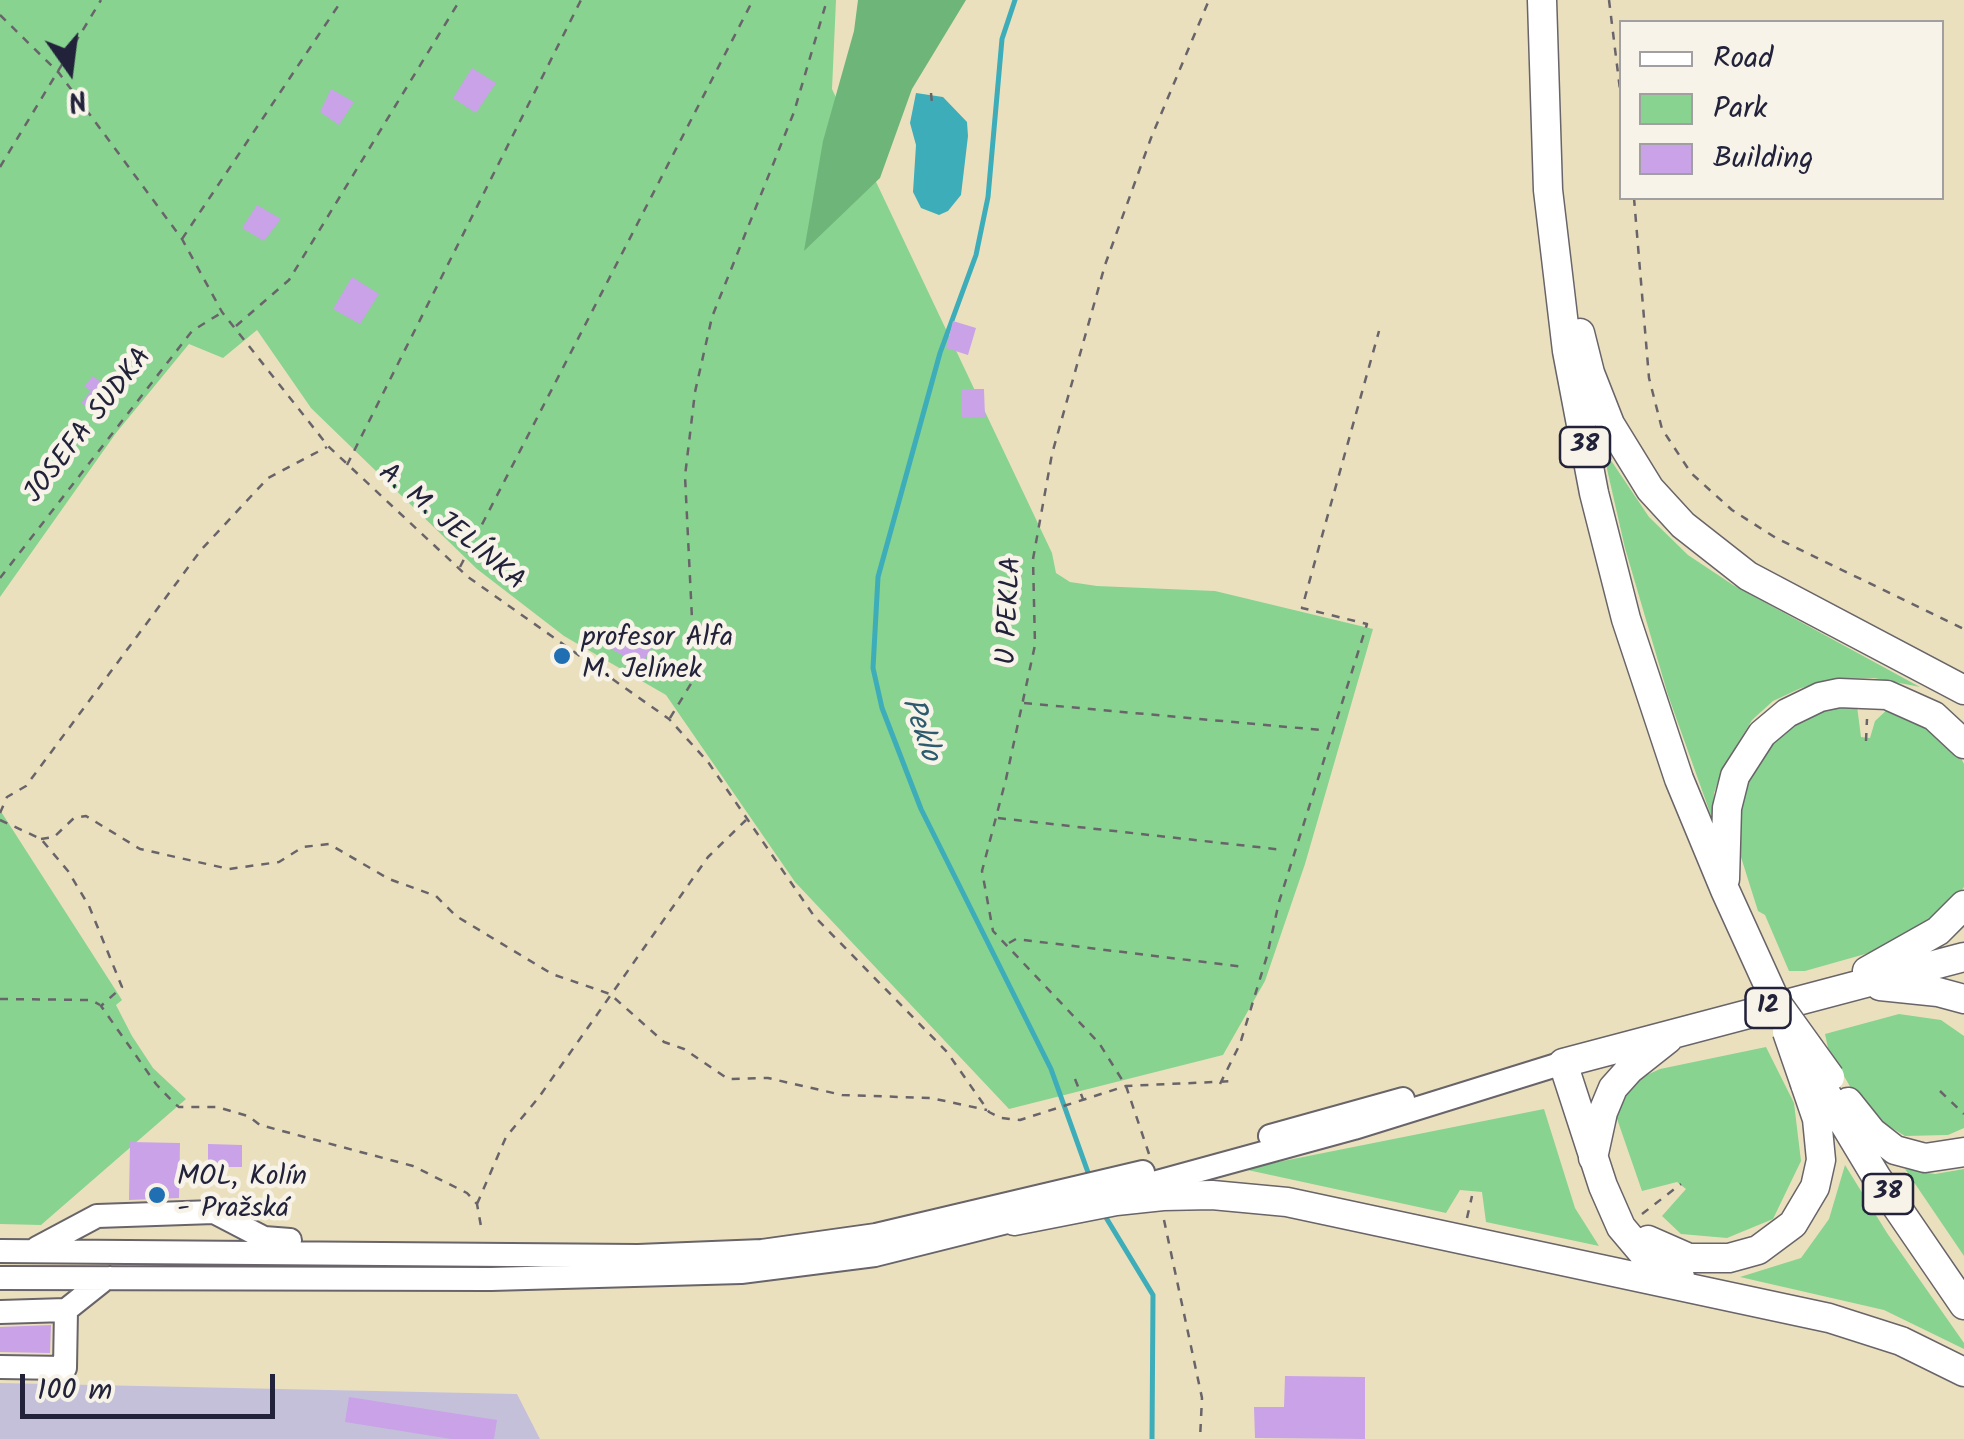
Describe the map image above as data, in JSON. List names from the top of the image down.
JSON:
{
  "streets": {
    "main road": ["38", "12"],
    "path": ["JOSEFA SUDKA", "A. M. JELÍNKA", "U PEKLA"]
  },
  "crossings": [
    ["JOSEFA SUDKA", "A. M. JELÍNKA"]
  ],
  "water": ["Peklo"],
  "places": ["profesor Alfa M. Jelínek", "MOL, Kolín - Pražská"],
  "legend": ["Road", "Park", "Building"],
  "scale_bar": "100 m",
  "north": "bottom"
}
